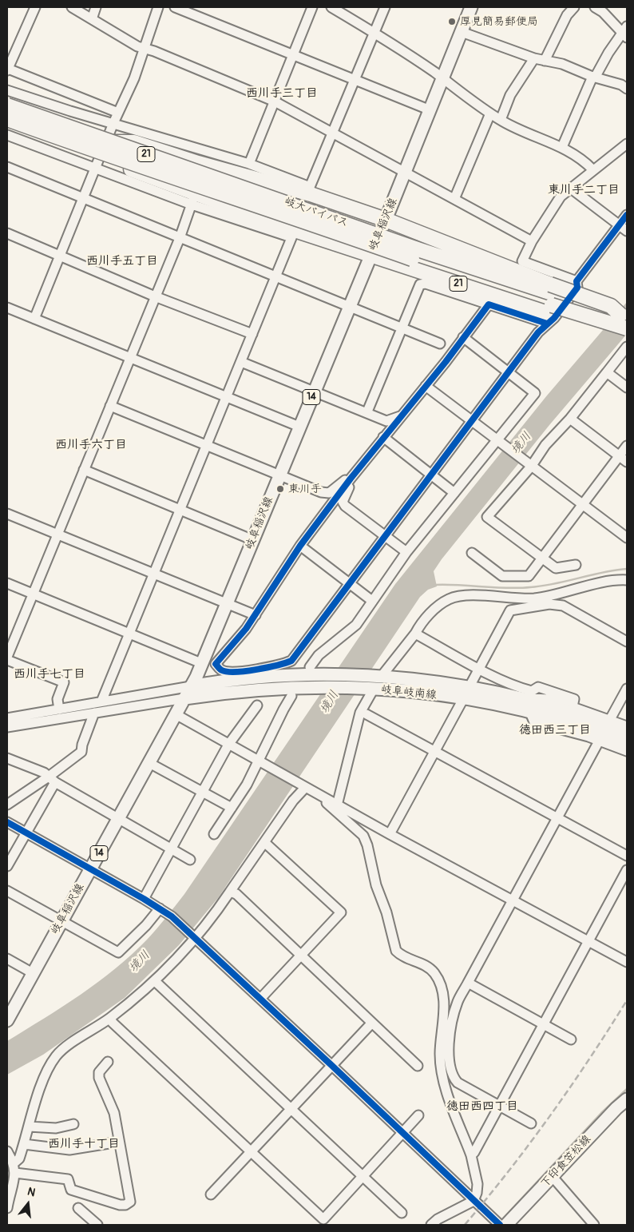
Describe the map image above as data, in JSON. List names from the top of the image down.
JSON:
{
  "streets": {
    "highway": ["21", "岐大バイパス"],
    "main road": [
      "岐阜稲沢線",
      "14",
      "岐阜岐南線",
      "下印食笠松線"
    ]
  },
  "crossings": [
    ["21", "岐大バイパス"],
    ["21", "岐阜稲沢線"],
    ["岐阜稲沢線", "岐阜岐南線"]
  ],
  "districts": [
    "西川手三丁目",
    "東川手二丁目",
    "西川手五丁目",
    "西川手六丁目",
    "西川手七丁目",
    "徳田西三丁目",
    "徳田西四丁目",
    "西川手十丁目"
  ],
  "water": ["境川"],
  "places": ["厚見簡易郵便局", "東川手"],
  "north": "top"
}
